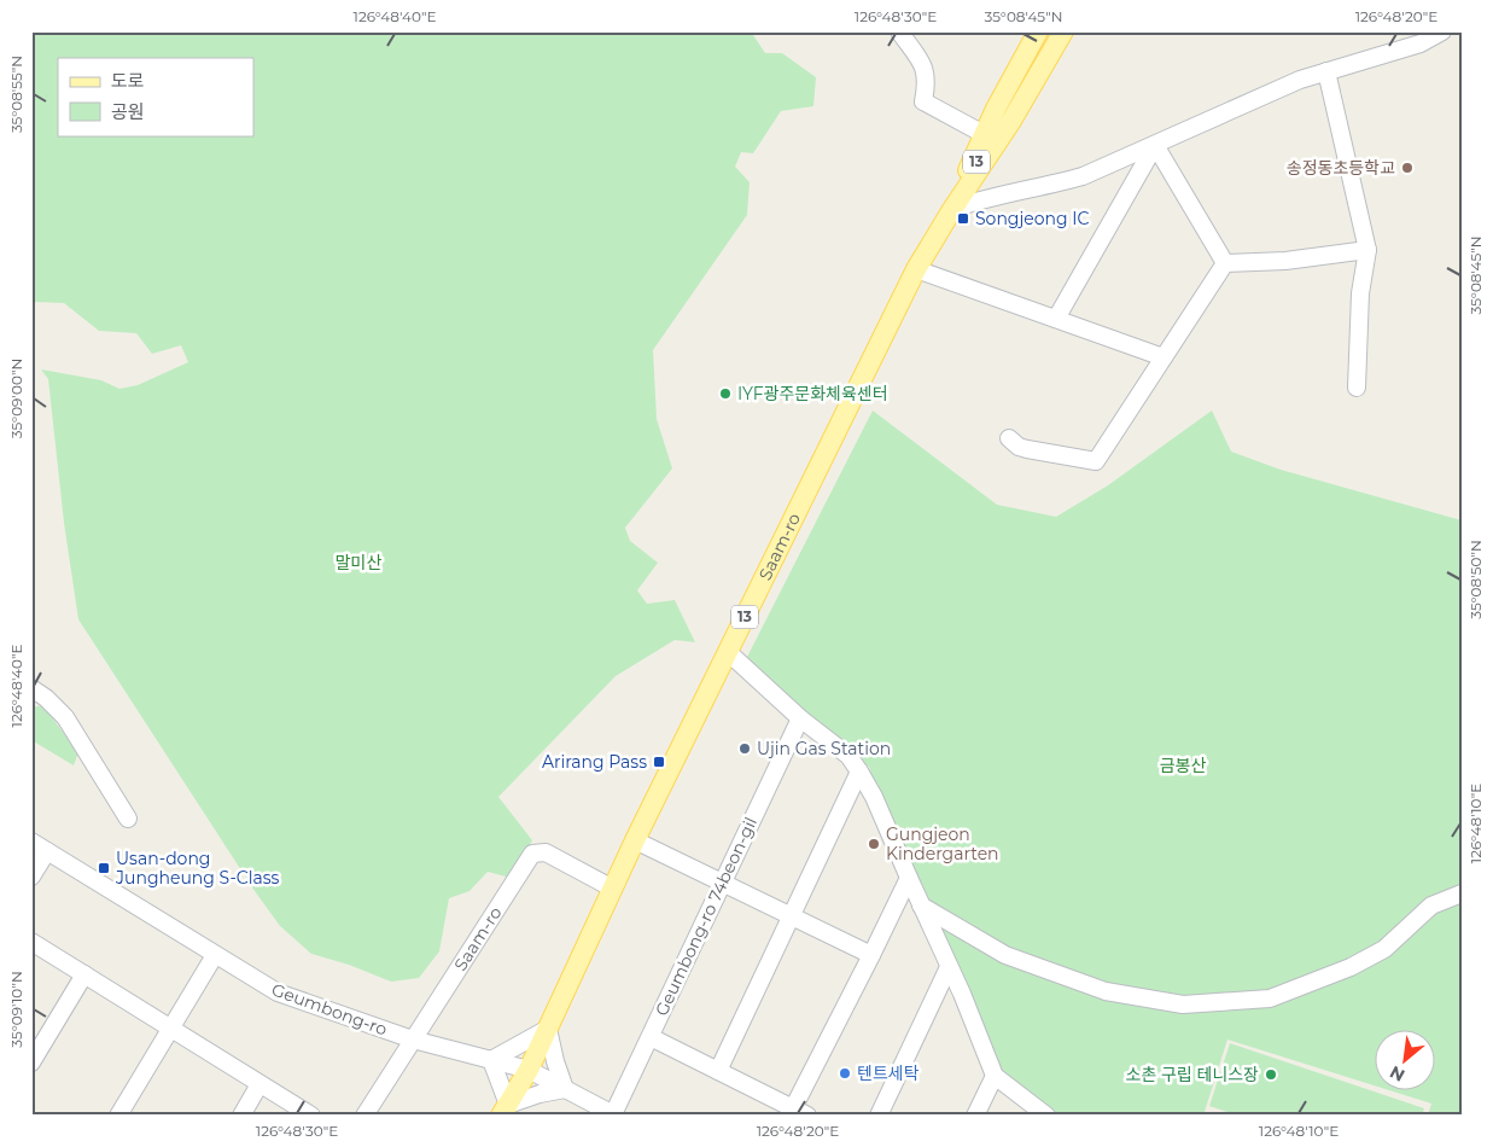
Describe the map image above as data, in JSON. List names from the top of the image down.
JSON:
{
  "streets": {
    "main road": ["13", "Saam-ro"],
    "street": ["Geumbong-ro 74beon-gil", "Geumbong-ro"]
  },
  "crossings": [
    ["13", "Saam-ro"],
    ["Saam-ro", "Geumbong-ro"],
    ["Geumbong-ro 74beon-gil", "Geumbong-ro"]
  ],
  "parks": ["말미산", "금봉산"],
  "places": {
    "other": [
      "송정동초등학교",
      "IYF광주문화체육센터",
      "Ujin Gas Station",
      "Gungjeon Kindergarten",
      "텐트세탁",
      "소촌 구립 테니스장"
    ],
    "transit": ["Songjeong IC", "Arirang Pass", "Usan-dong Jungheung S-Class"]
  },
  "legend": ["도로", "공원"],
  "north": "bottom left",
  "coordinates": [
    "126°48'40\"E",
    "126°48'30\"E",
    "35°08'45\"N",
    "126°48'20\"E",
    "35°08'55\"N",
    "35°09'00\"N",
    "35°08'50\"N",
    "126°48'10\"E",
    "35°09'10\"N"
  ]
}
